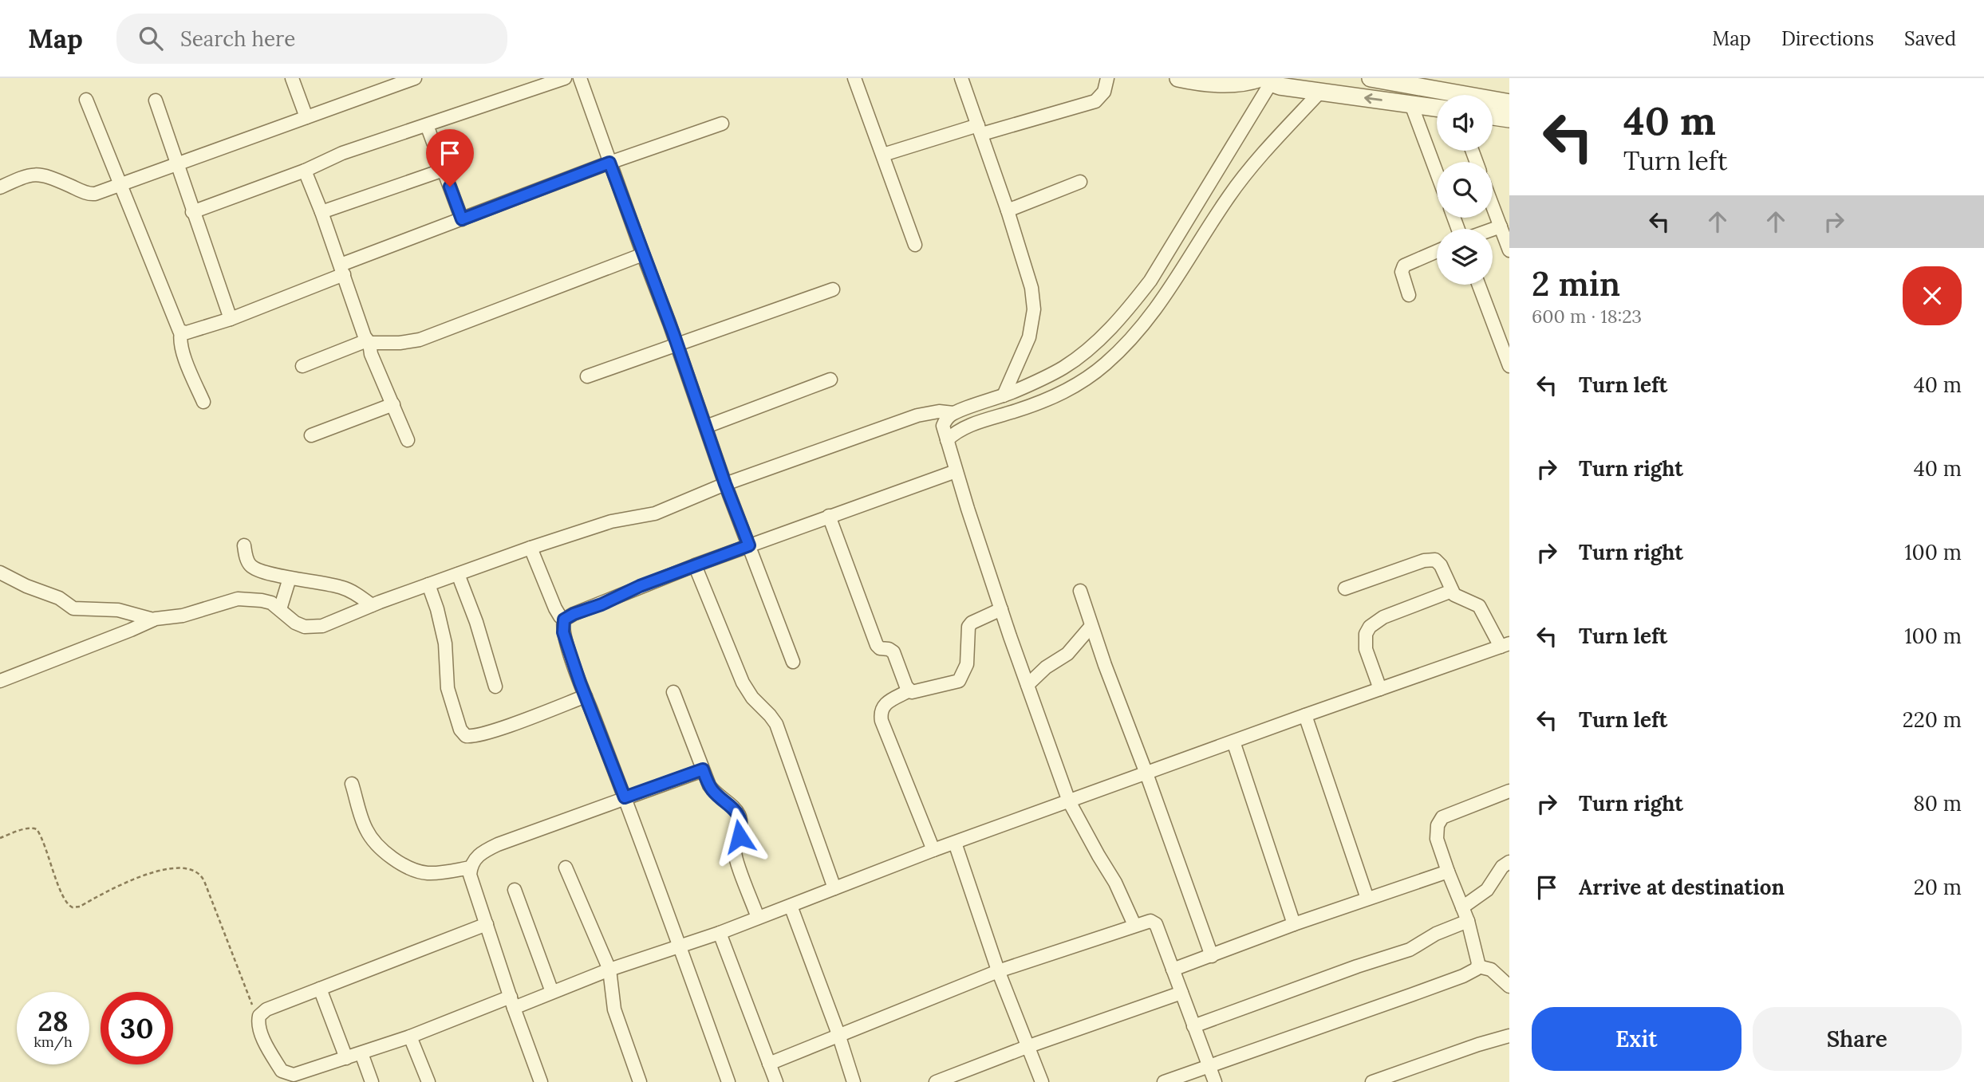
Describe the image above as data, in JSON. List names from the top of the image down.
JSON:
{
  "page": {
    "header": "Map",
    "search": "Search here",
    "nav": ["Map", "Directions", "Saved"],
    "turn": ["40 m", "Turn left"],
    "heading": ["2 min", "600 m · 18:23"],
    "list": [
      {
        "name": "Turn left",
        "value": "40 m"
      },
      {
        "name": "Turn right",
        "value": "40 m"
      },
      {
        "name": "Turn right",
        "value": "100 m"
      },
      {
        "name": "Turn left",
        "value": "100 m"
      },
      {
        "name": "Turn left",
        "value": "220 m"
      },
      {
        "name": "Turn right",
        "value": "80 m"
      },
      {
        "name": "Arrive at destination",
        "value": "20 m"
      }
    ],
    "speed": "28 km/h",
    "limit": "30",
    "buttons": ["Exit", "Share"]
  }
}
